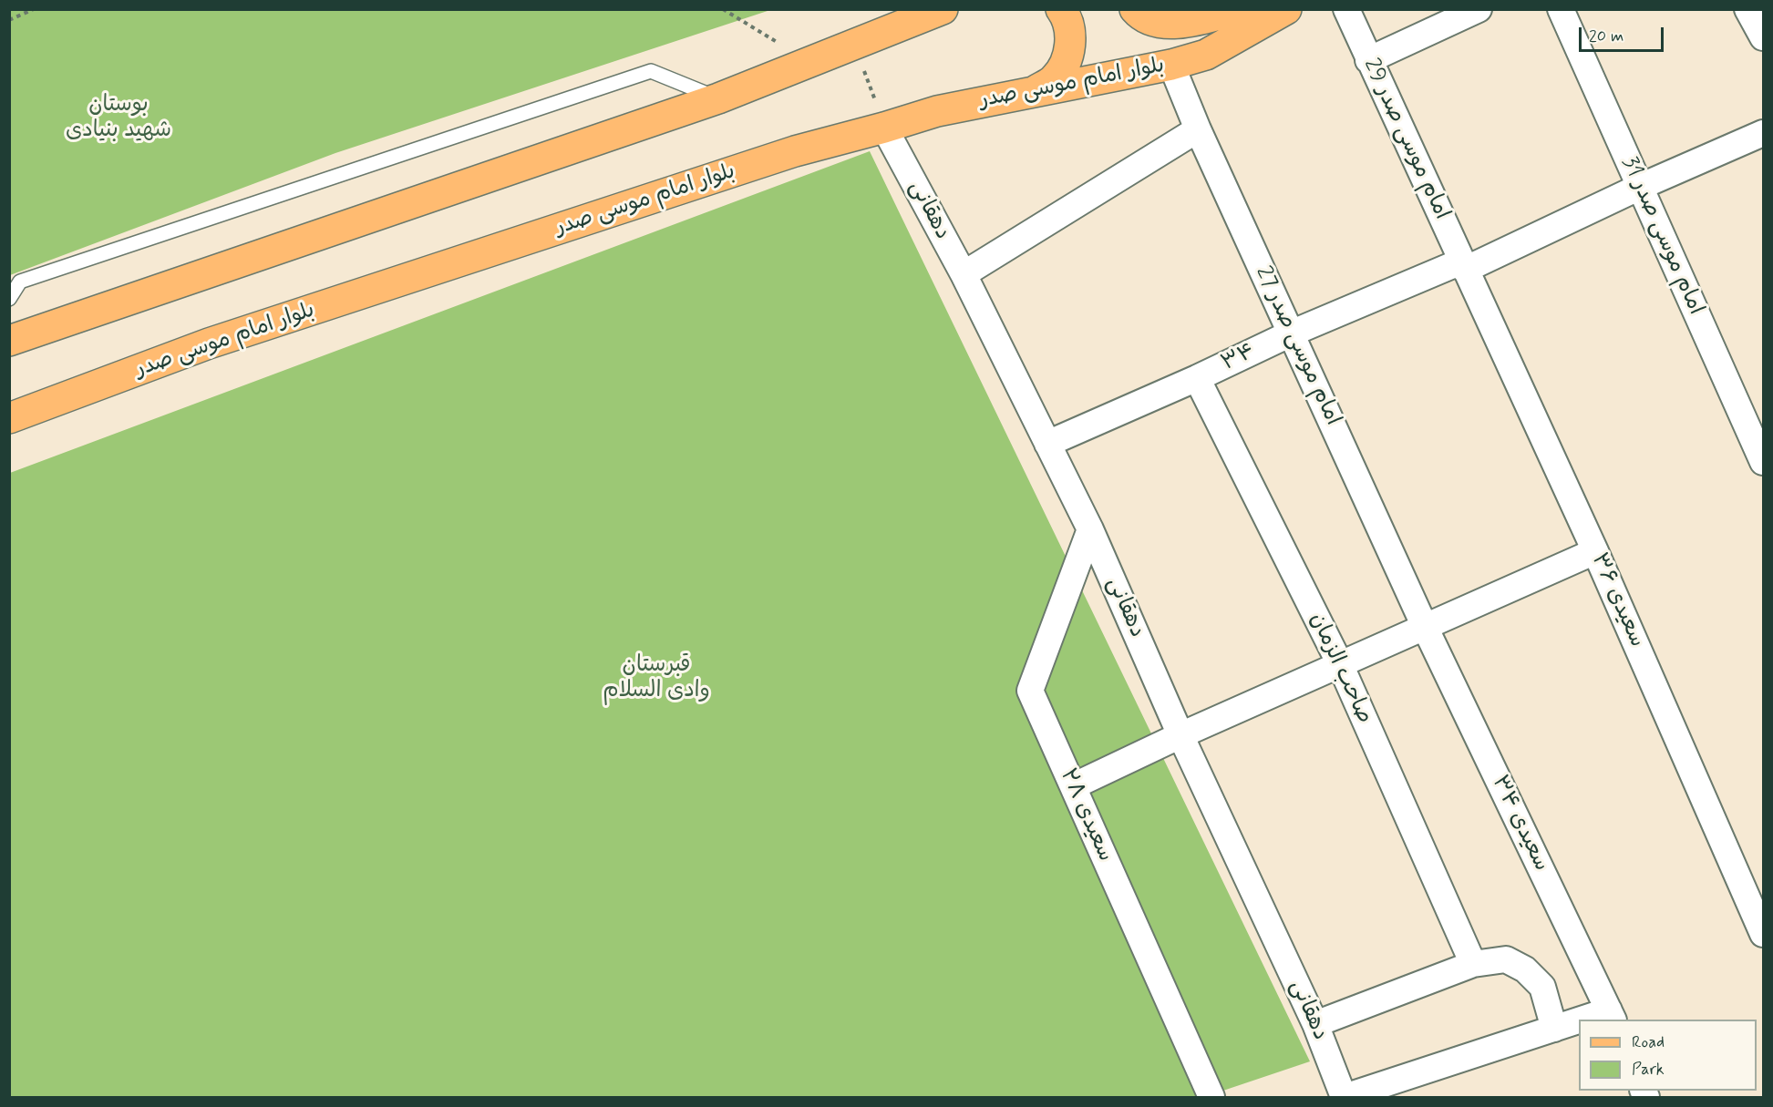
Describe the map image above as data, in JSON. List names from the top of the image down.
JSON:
{
  "streets": {
    "main road": ["بلوار امام موسی صدر"],
    "street": [
      "امام موسی صدر 29",
      "دهقانی",
      "امام موسی صدر 31",
      "امام موسی صدر 27",
      "۳۴",
      "سعیدی ۳۶",
      "صاحب الزمان",
      "سعیدی ۲۸",
      "سعیدی ۳۴"
    ]
  },
  "crossings": [
    ["بلوار امام موسی صدر", "دهقانی"],
    ["بلوار امام موسی صدر", "امام موسی صدر 27"],
    ["امام موسی صدر 29", "۳۴"],
    ["امام موسی صدر 29", "سعیدی ۳۶"],
    ["دهقانی", "۳۴"],
    ["دهقانی", "سعیدی ۲۸"],
    ["امام موسی صدر 31", "۳۴"],
    ["امام موسی صدر 27", "۳۴"],
    ["امام موسی صدر 27", "سعیدی ۳۴"],
    ["۳۴", "سعیدی ۳۶"],
    ["۳۴", "صاحب الزمان"]
  ],
  "parks": ["بوستان شهید بنیادی", "قبرستان وادی السلام"],
  "legend": ["Road", "Park"],
  "scale_bar": "20 m"
}
